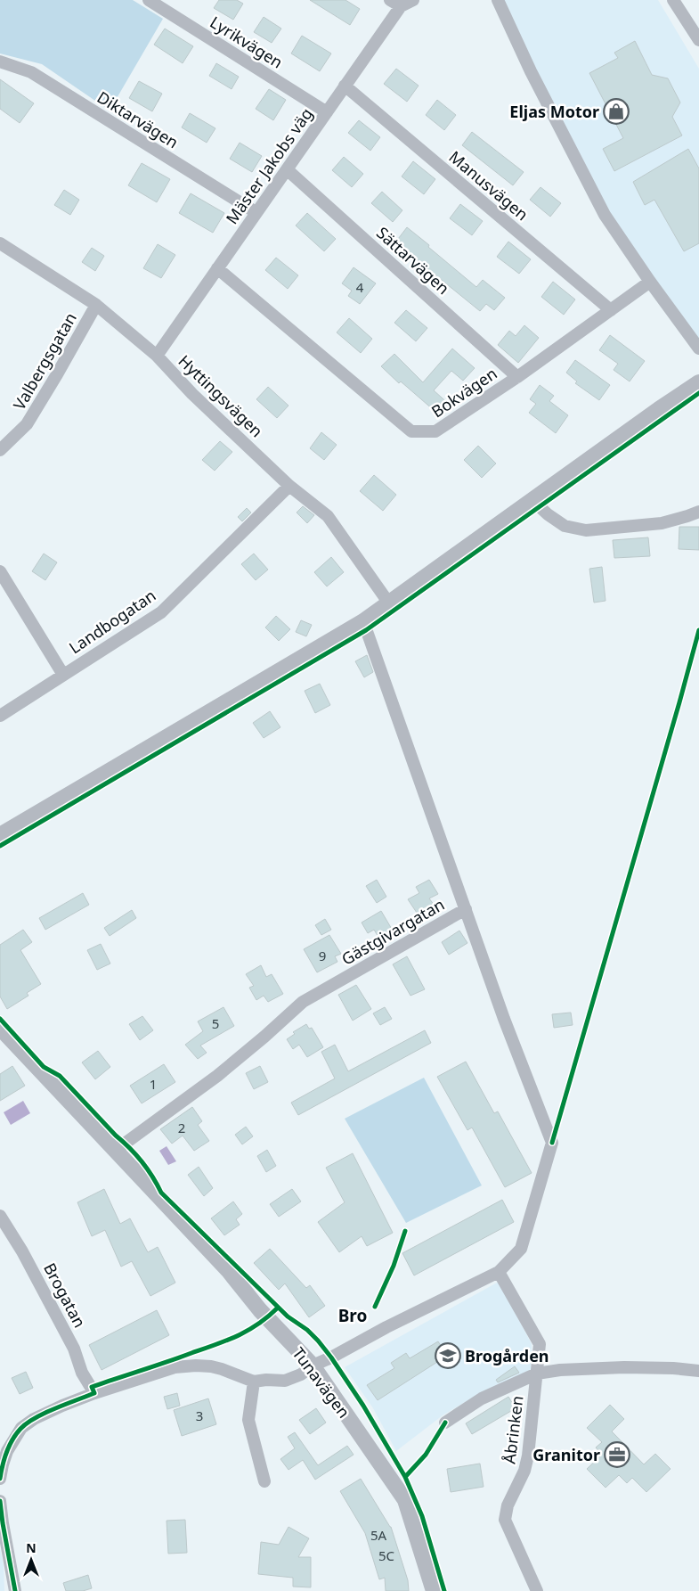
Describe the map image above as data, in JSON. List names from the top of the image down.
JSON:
{
  "streets": {
    "street": [
      "Lyrikvägen",
      "Diktarvägen",
      "Mäster Jakobs väg",
      "Manusvägen",
      "Sättarvägen",
      "Valbergsgatan",
      "Bokvägen",
      "Hyttingsvägen",
      "Landbogatan",
      "Gästgivargatan",
      "Brogatan",
      "Tunavägen",
      "Åbrinken"
    ]
  },
  "crossings": [
    ["Lyrikvägen", "Mäster Jakobs väg"],
    ["Diktarvägen", "Mäster Jakobs väg"],
    ["Mäster Jakobs väg", "Manusvägen"],
    ["Mäster Jakobs väg", "Sättarvägen"],
    ["Mäster Jakobs väg", "Bokvägen"],
    ["Mäster Jakobs väg", "Hyttingsvägen"],
    ["Manusvägen", "Bokvägen"],
    ["Sättarvägen", "Bokvägen"],
    ["Valbergsgatan", "Hyttingsvägen"],
    ["Hyttingsvägen", "Landbogatan"],
    ["Gästgivargatan", "Tunavägen"]
  ],
  "districts": ["Bro"],
  "places": {
    "shop": ["Eljas Motor"],
    "school or university": ["Brogården"],
    "office": ["Granitor"]
  },
  "house_numbers": [
    "4",
    "9",
    "5",
    "1",
    "2",
    "3",
    "5A",
    "5C"
  ],
  "north": "top"
}
